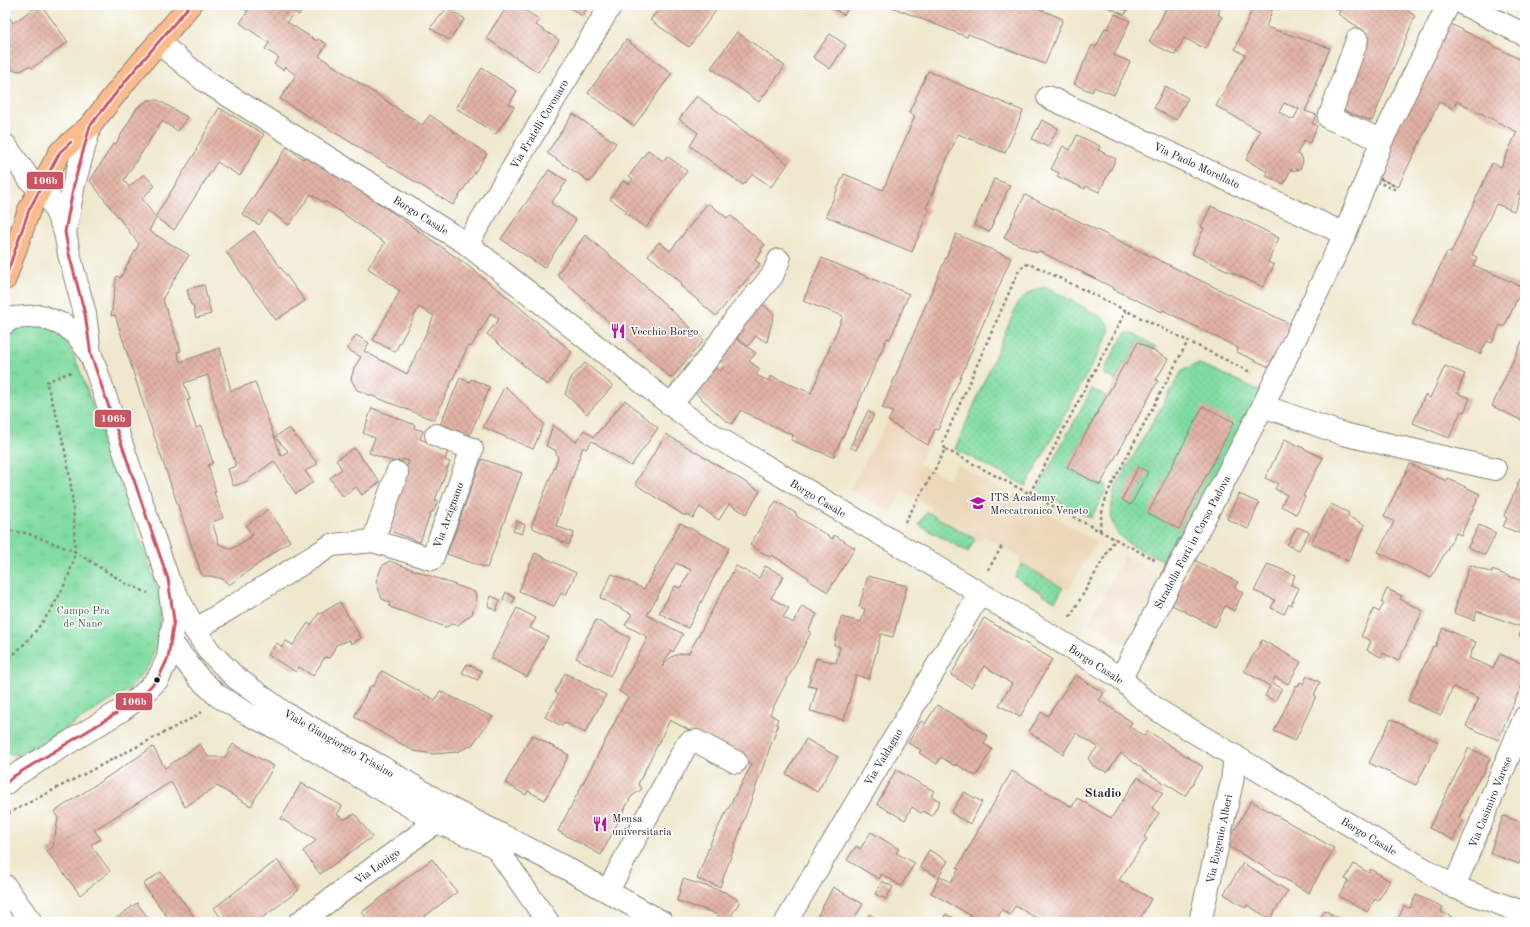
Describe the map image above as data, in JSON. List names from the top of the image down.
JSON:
{
  "streets": {
    "street": [
      "Via Fratelli Coronaro",
      "Via Paolo Morellato",
      "Borgo Casale",
      "Via Arzignano",
      "Stradella Forti in Corso Padova",
      "Viale Giangiorgio Trissino",
      "Via Valdagno",
      "Via Casimiro Varese",
      "Via Eugenio Alberi",
      "Via Lonigo"
    ]
  },
  "crossings": [
    ["Via Fratelli Coronaro", "Borgo Casale"],
    ["Via Paolo Morellato", "Stradella Forti in Corso Padova"],
    ["Borgo Casale", "Stradella Forti in Corso Padova"],
    ["Borgo Casale", "Via Valdagno"],
    ["Borgo Casale", "Via Casimiro Varese"],
    ["Borgo Casale", "Via Eugenio Alberi"],
    ["Via Arzignano", "Viale Giangiorgio Trissino"],
    ["Viale Giangiorgio Trissino", "Via Lonigo"]
  ],
  "districts": ["Stadio"],
  "parks": ["Campo Pra de Nane"],
  "places": {
    "restaurant": ["Vecchio Borgo", "Mensa universitaria"],
    "school or university": ["ITS Academy Meccatronico Veneto"]
  },
  "lines": ["transit line 106b"]
}
